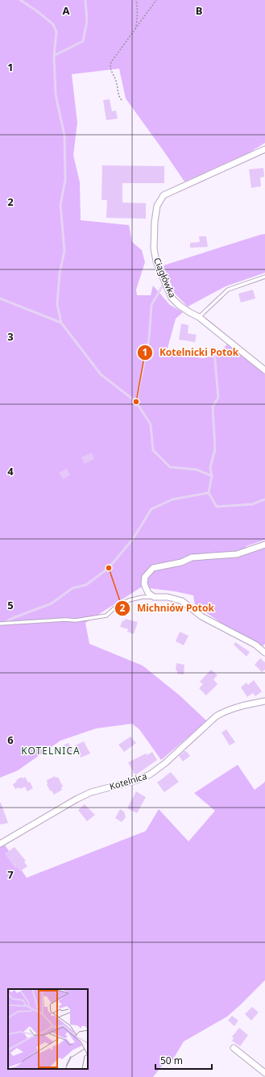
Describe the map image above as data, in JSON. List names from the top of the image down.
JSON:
{
  "streets": {
    "street": ["Ciągłówka", "Kotelnica"]
  },
  "districts": ["KOTELNICA"],
  "places": ["Kotelnicki Potok", "Michniów Potok"],
  "scale_bar": "50 m",
  "grid": {
    "columns": ["A", "B"],
    "rows": [
      "1",
      "2",
      "3",
      "4",
      "5",
      "6",
      "7"
    ]
  }
}
